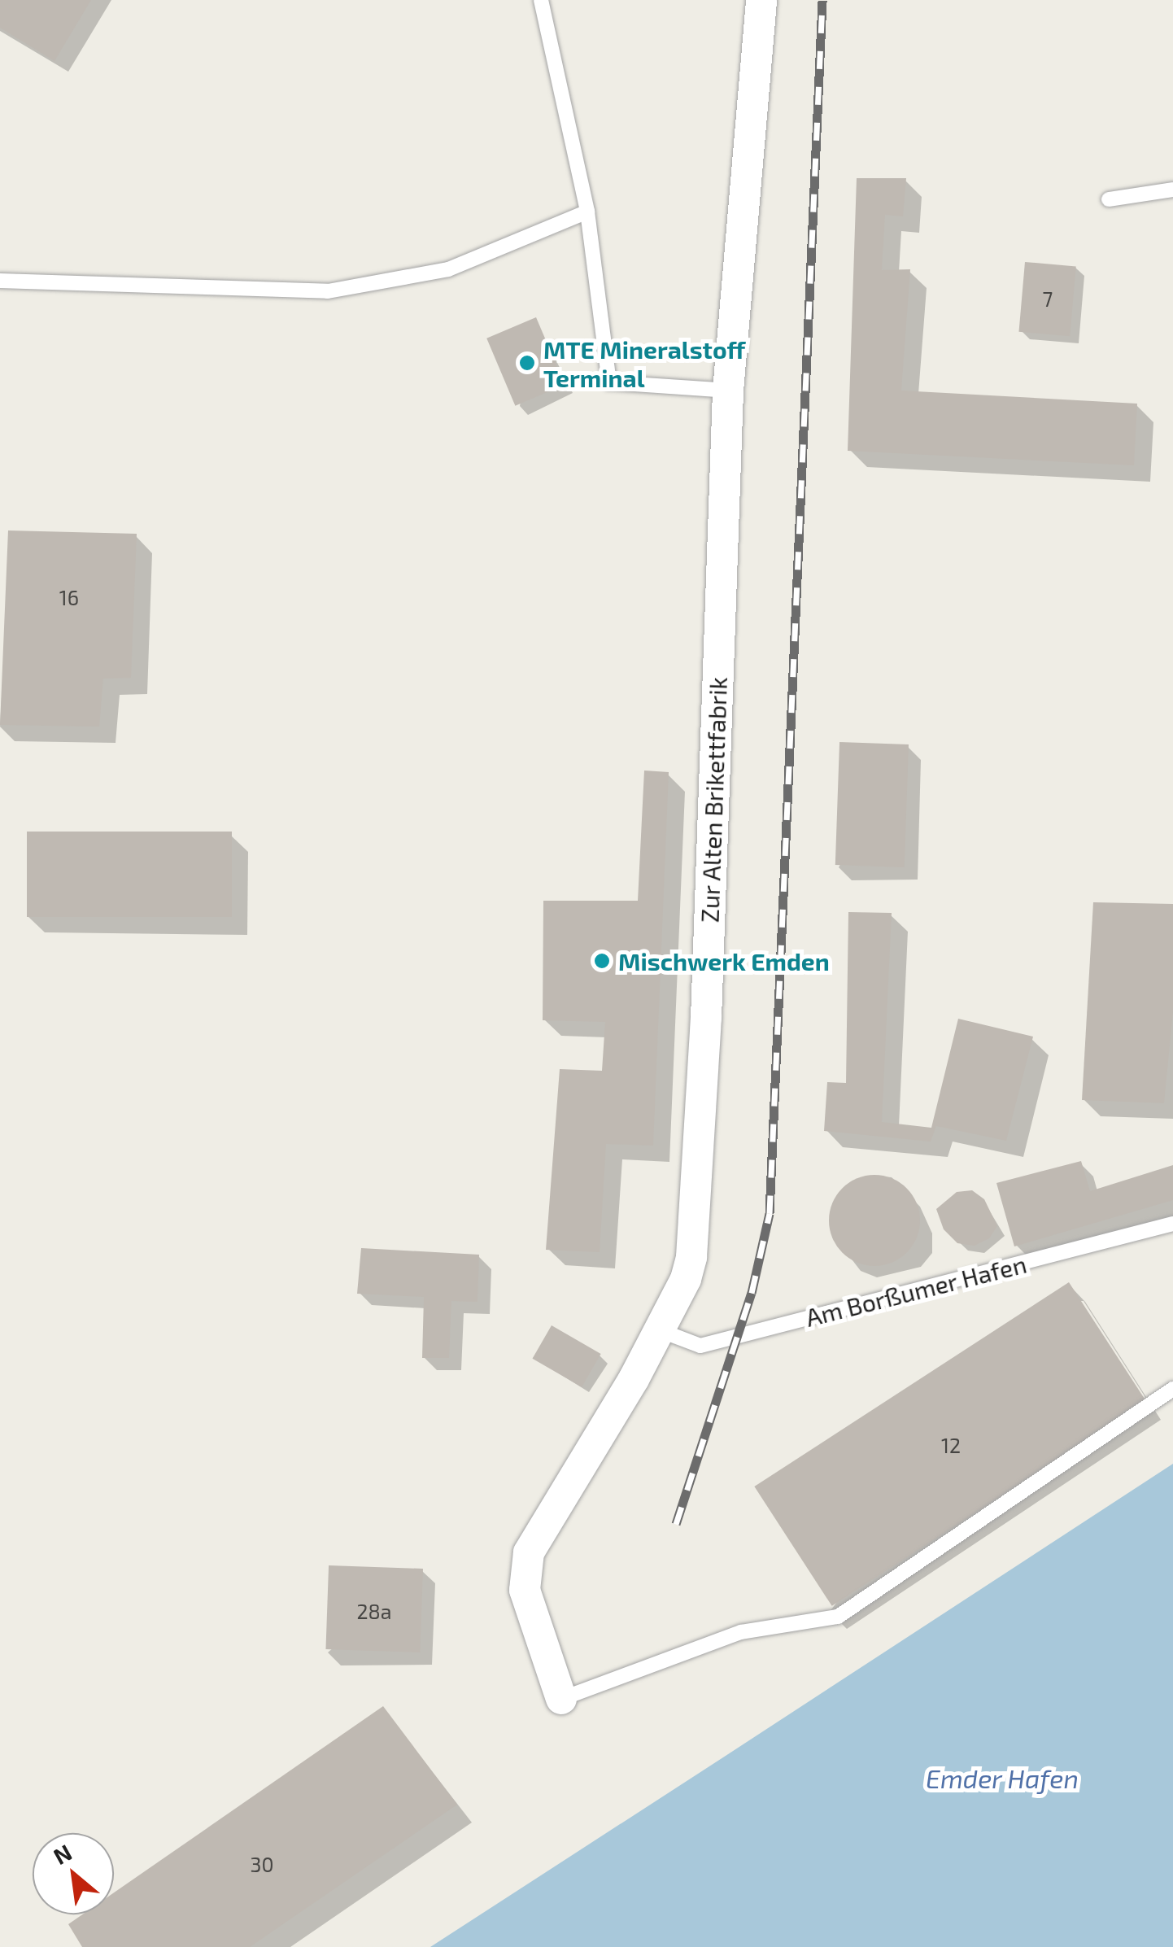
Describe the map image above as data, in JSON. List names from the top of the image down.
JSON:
{
  "streets": {
    "street": ["Zur Alten Brikettfabrik"],
    "lane": ["Am Borßumer Hafen"]
  },
  "crossings": [
    ["Zur Alten Brikettfabrik", "Am Borßumer Hafen"]
  ],
  "water": ["Emder Hafen"],
  "places": ["MTE Mineralstoff Terminal", "Mischwerk Emden"],
  "house_numbers": [
    "7",
    "16",
    "12",
    "28a",
    "30"
  ],
  "north": "top left"
}
